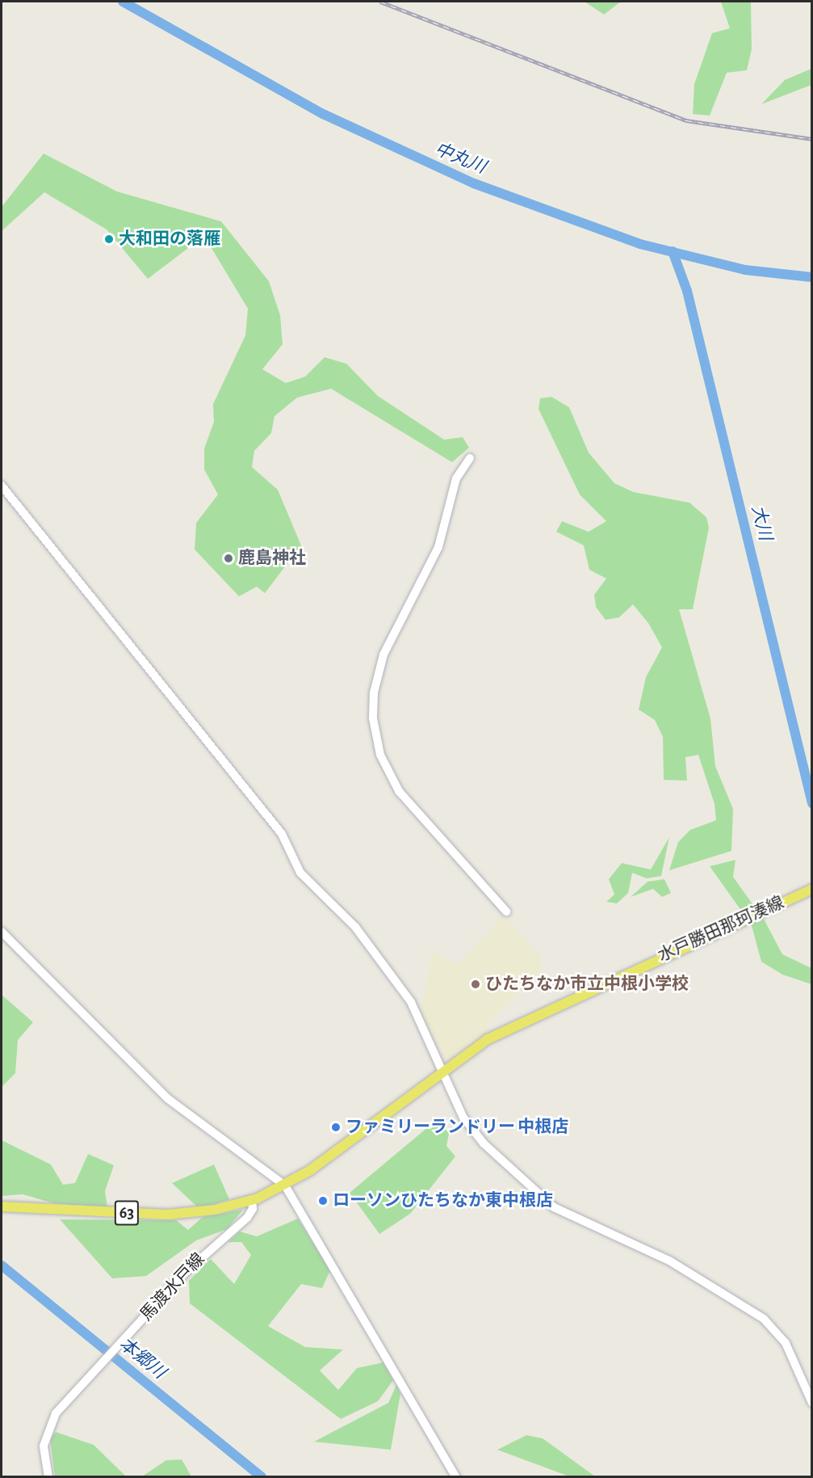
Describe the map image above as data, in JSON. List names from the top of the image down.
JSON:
{
  "streets": {
    "main road": ["水戸勝田那珂湊線", "63"],
    "street": ["馬渡水戸線"]
  },
  "crossings": [
    ["水戸勝田那珂湊線", "馬渡水戸線"]
  ],
  "water": ["中丸川", "大川", "本郷川"],
  "places": [
    "大和田の落雁",
    "鹿島神社",
    "ひたちなか市立中根小学校",
    "ファミリーランドリー 中根店",
    "ローソンひたちなか東中根店"
  ]
}
